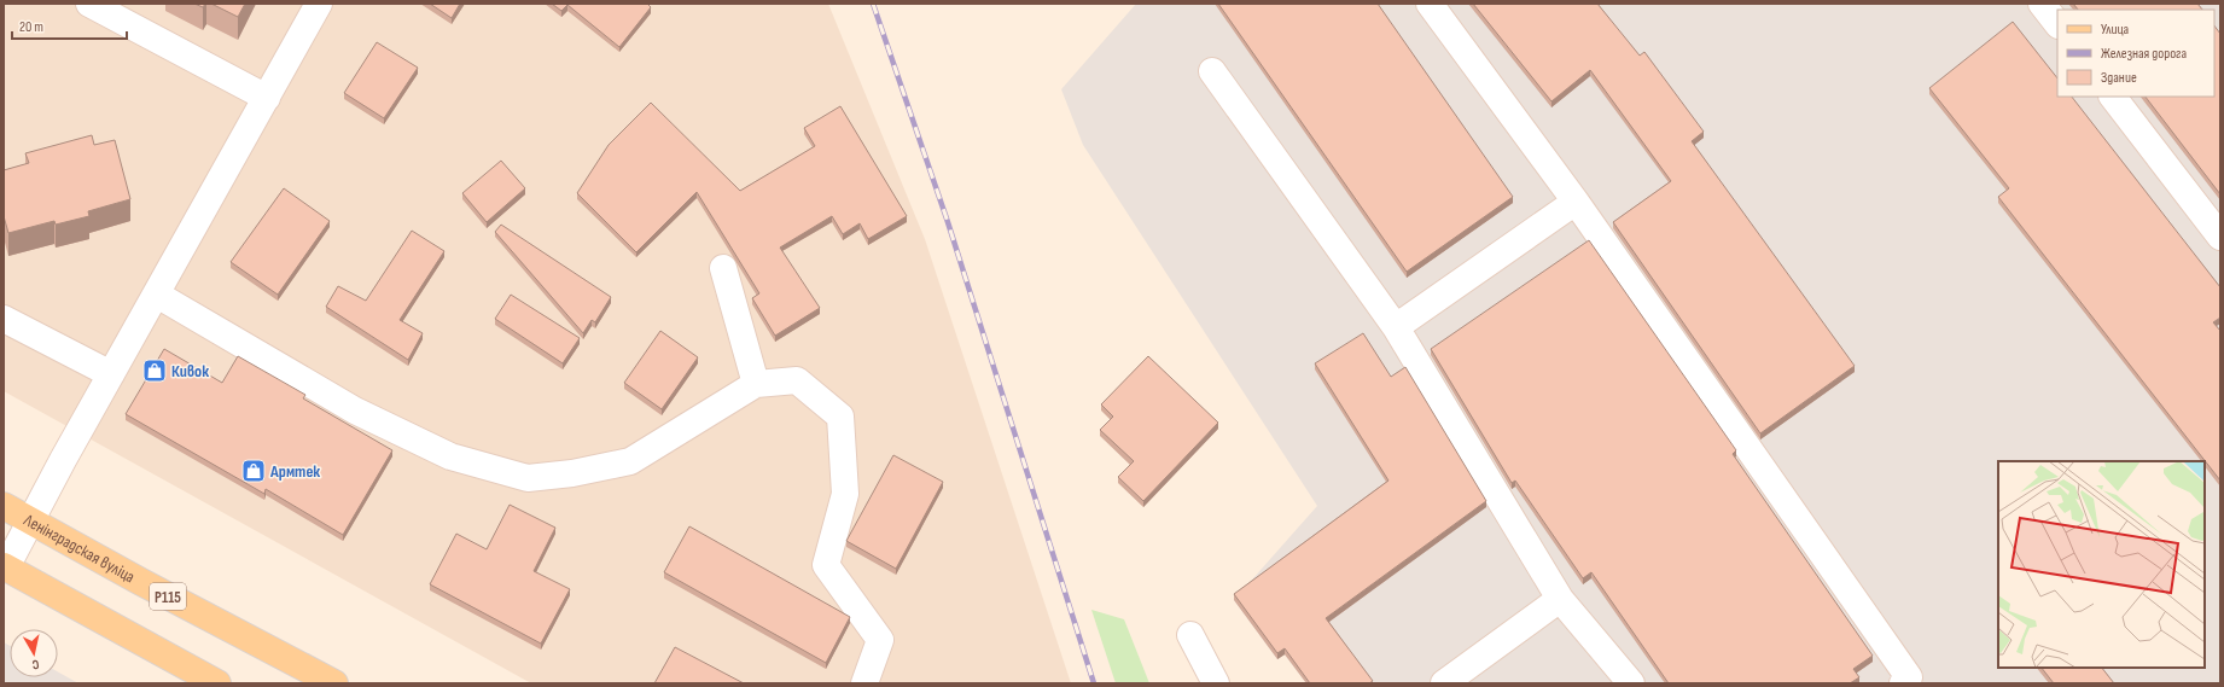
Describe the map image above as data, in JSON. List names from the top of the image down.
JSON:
{
  "streets": {
    "main road": ["Ленінградская вуліца", "Р115"]
  },
  "places": {
    "shop": ["Кивок", "Армтек"]
  },
  "legend": ["Улица", "Железная дорога", "Здание"],
  "scale_bar": "20 m",
  "north": "bottom"
}
